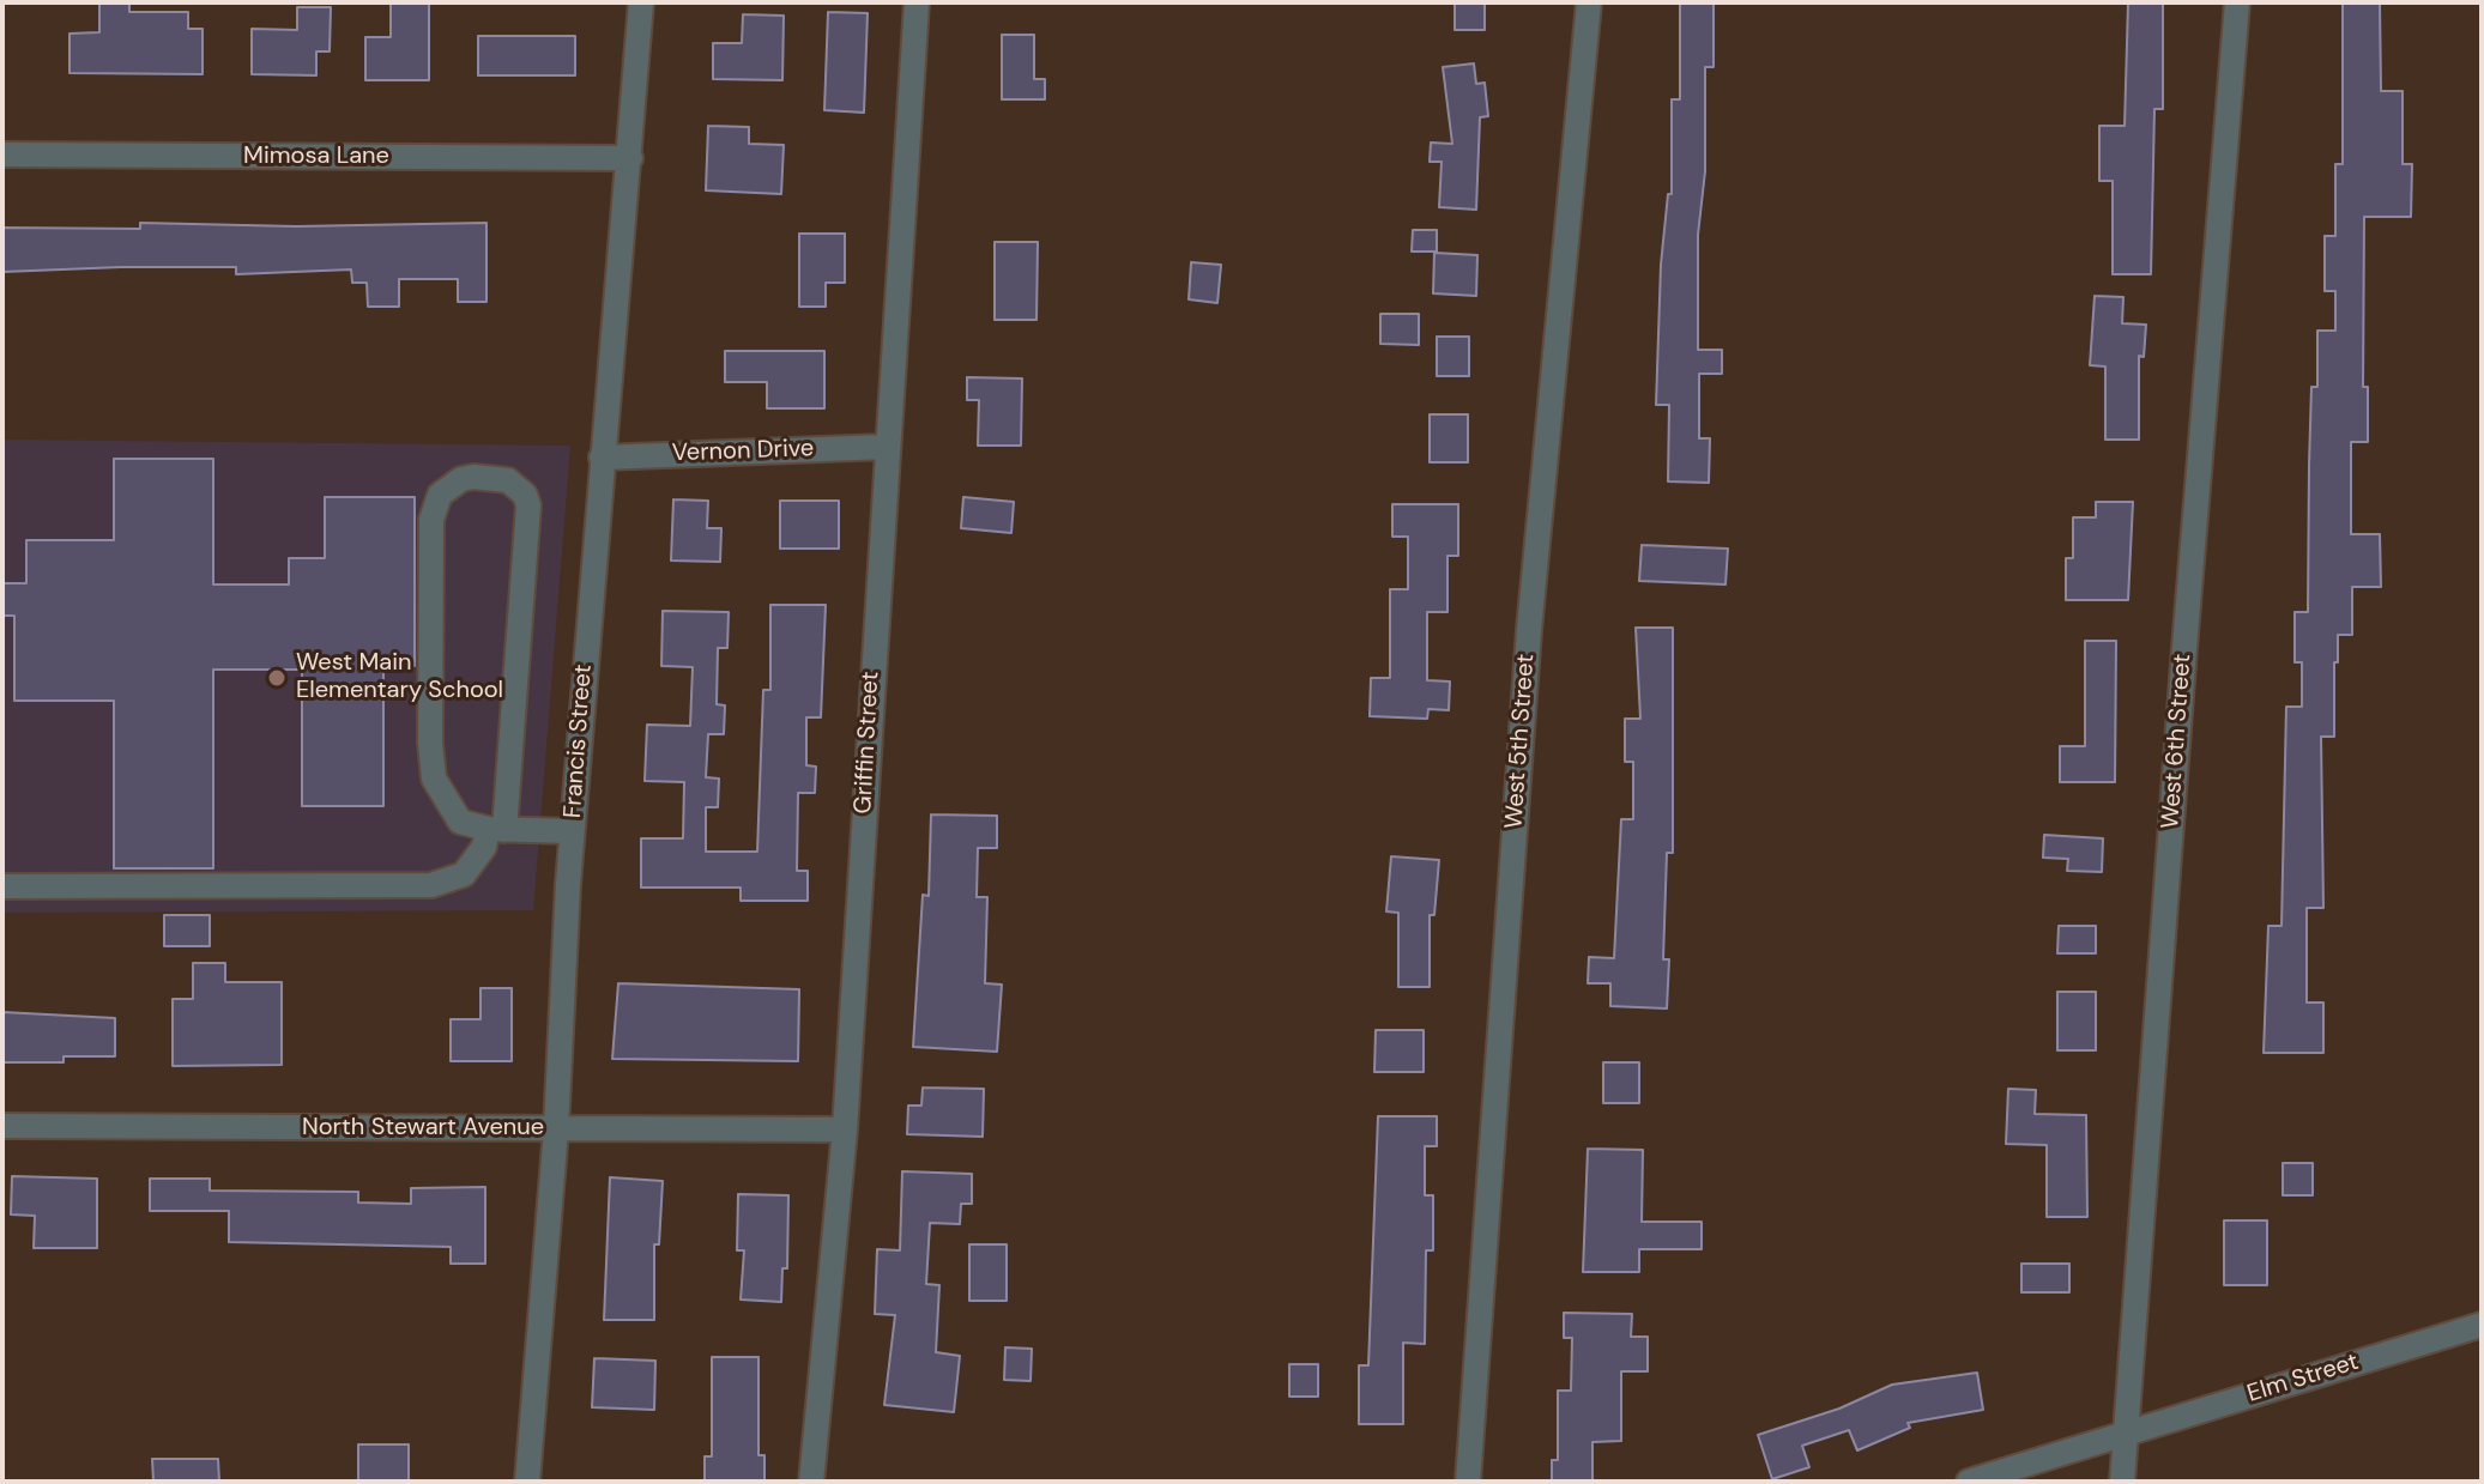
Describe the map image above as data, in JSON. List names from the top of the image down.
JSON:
{
  "streets": {
    "street": [
      "Mimosa Lane",
      "Vernon Drive",
      "Francis Street",
      "West 5th Street",
      "West 6th Street",
      "Griffin Street",
      "North Stewart Avenue",
      "Elm Street"
    ]
  },
  "crossings": [
    ["Mimosa Lane", "Francis Street"],
    ["Vernon Drive", "Francis Street"],
    ["Vernon Drive", "Griffin Street"],
    ["Francis Street", "North Stewart Avenue"],
    ["West 6th Street", "Elm Street"],
    ["Griffin Street", "North Stewart Avenue"]
  ],
  "places": ["West Main Elementary School"]
}
